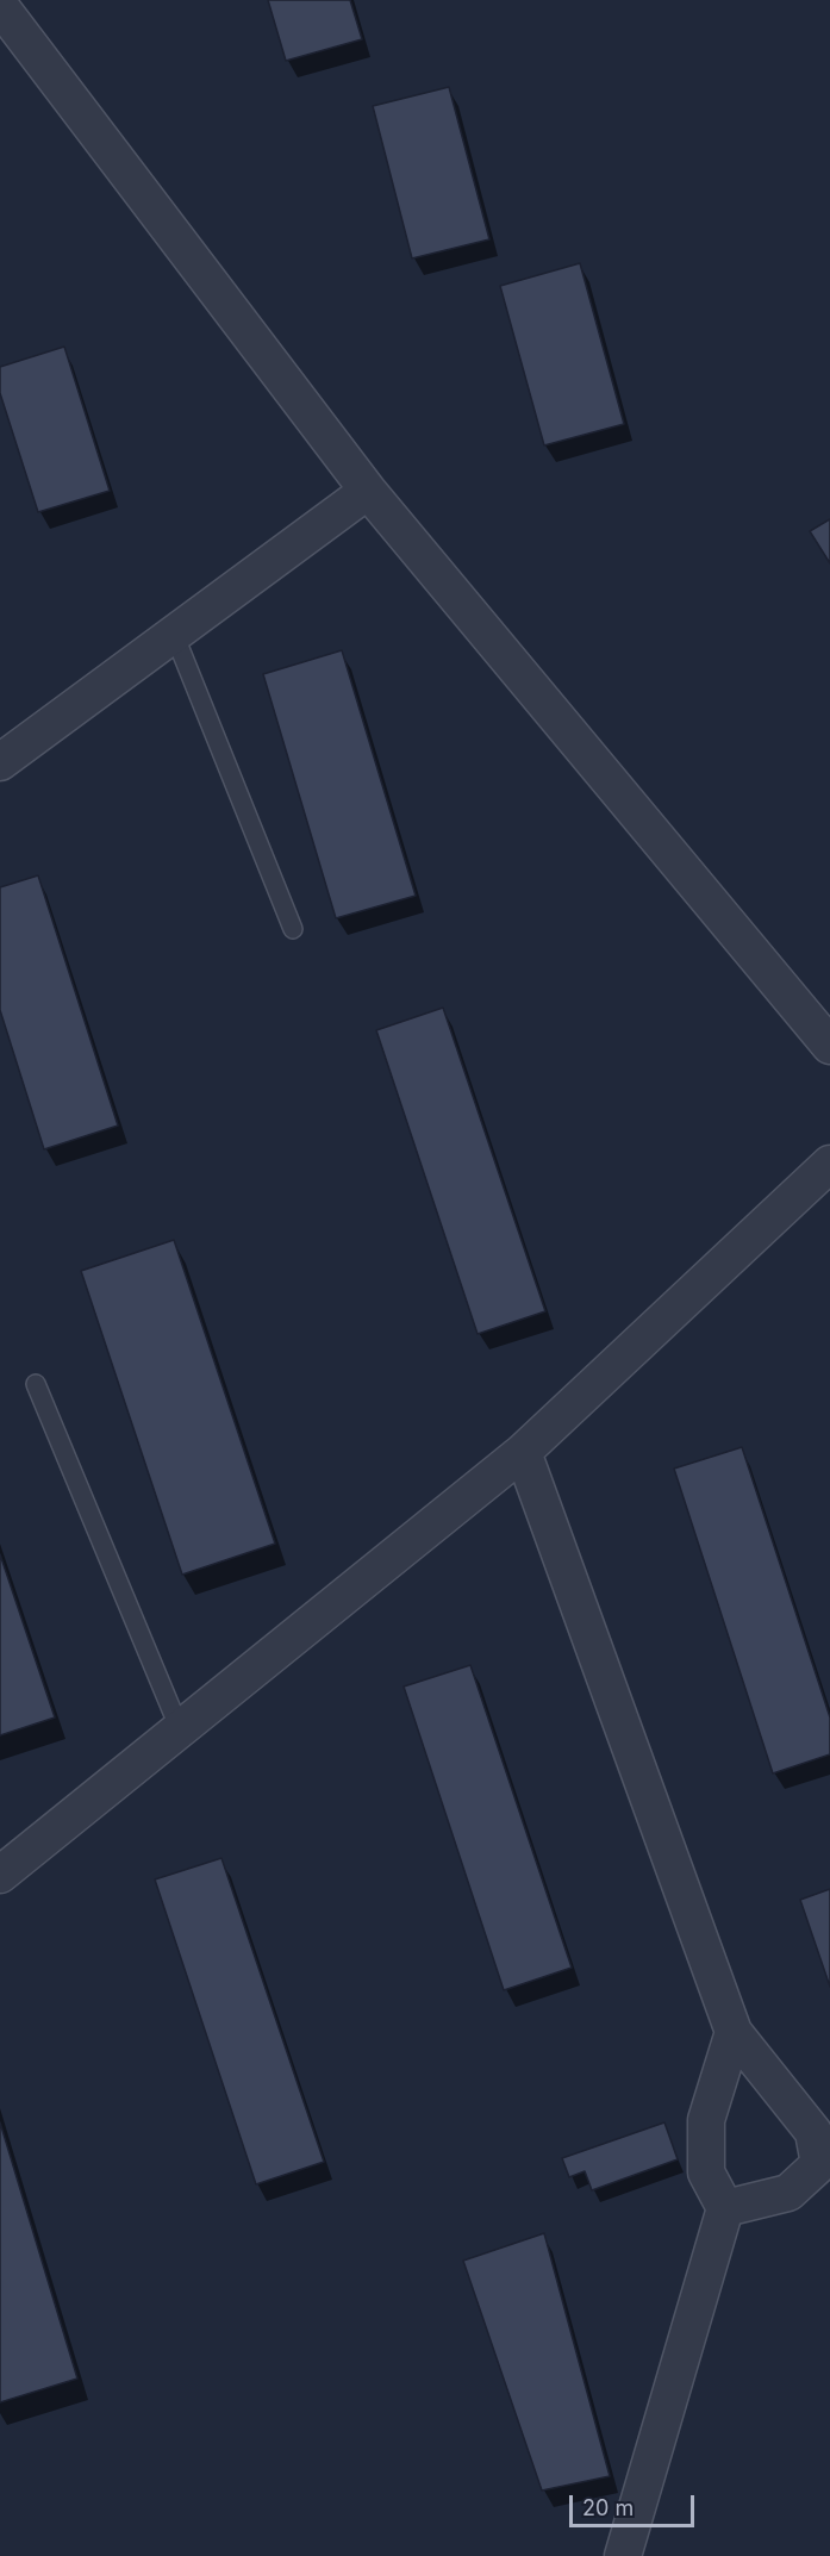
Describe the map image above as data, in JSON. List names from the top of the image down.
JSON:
{
  "scale_bar": "20 m"
}
